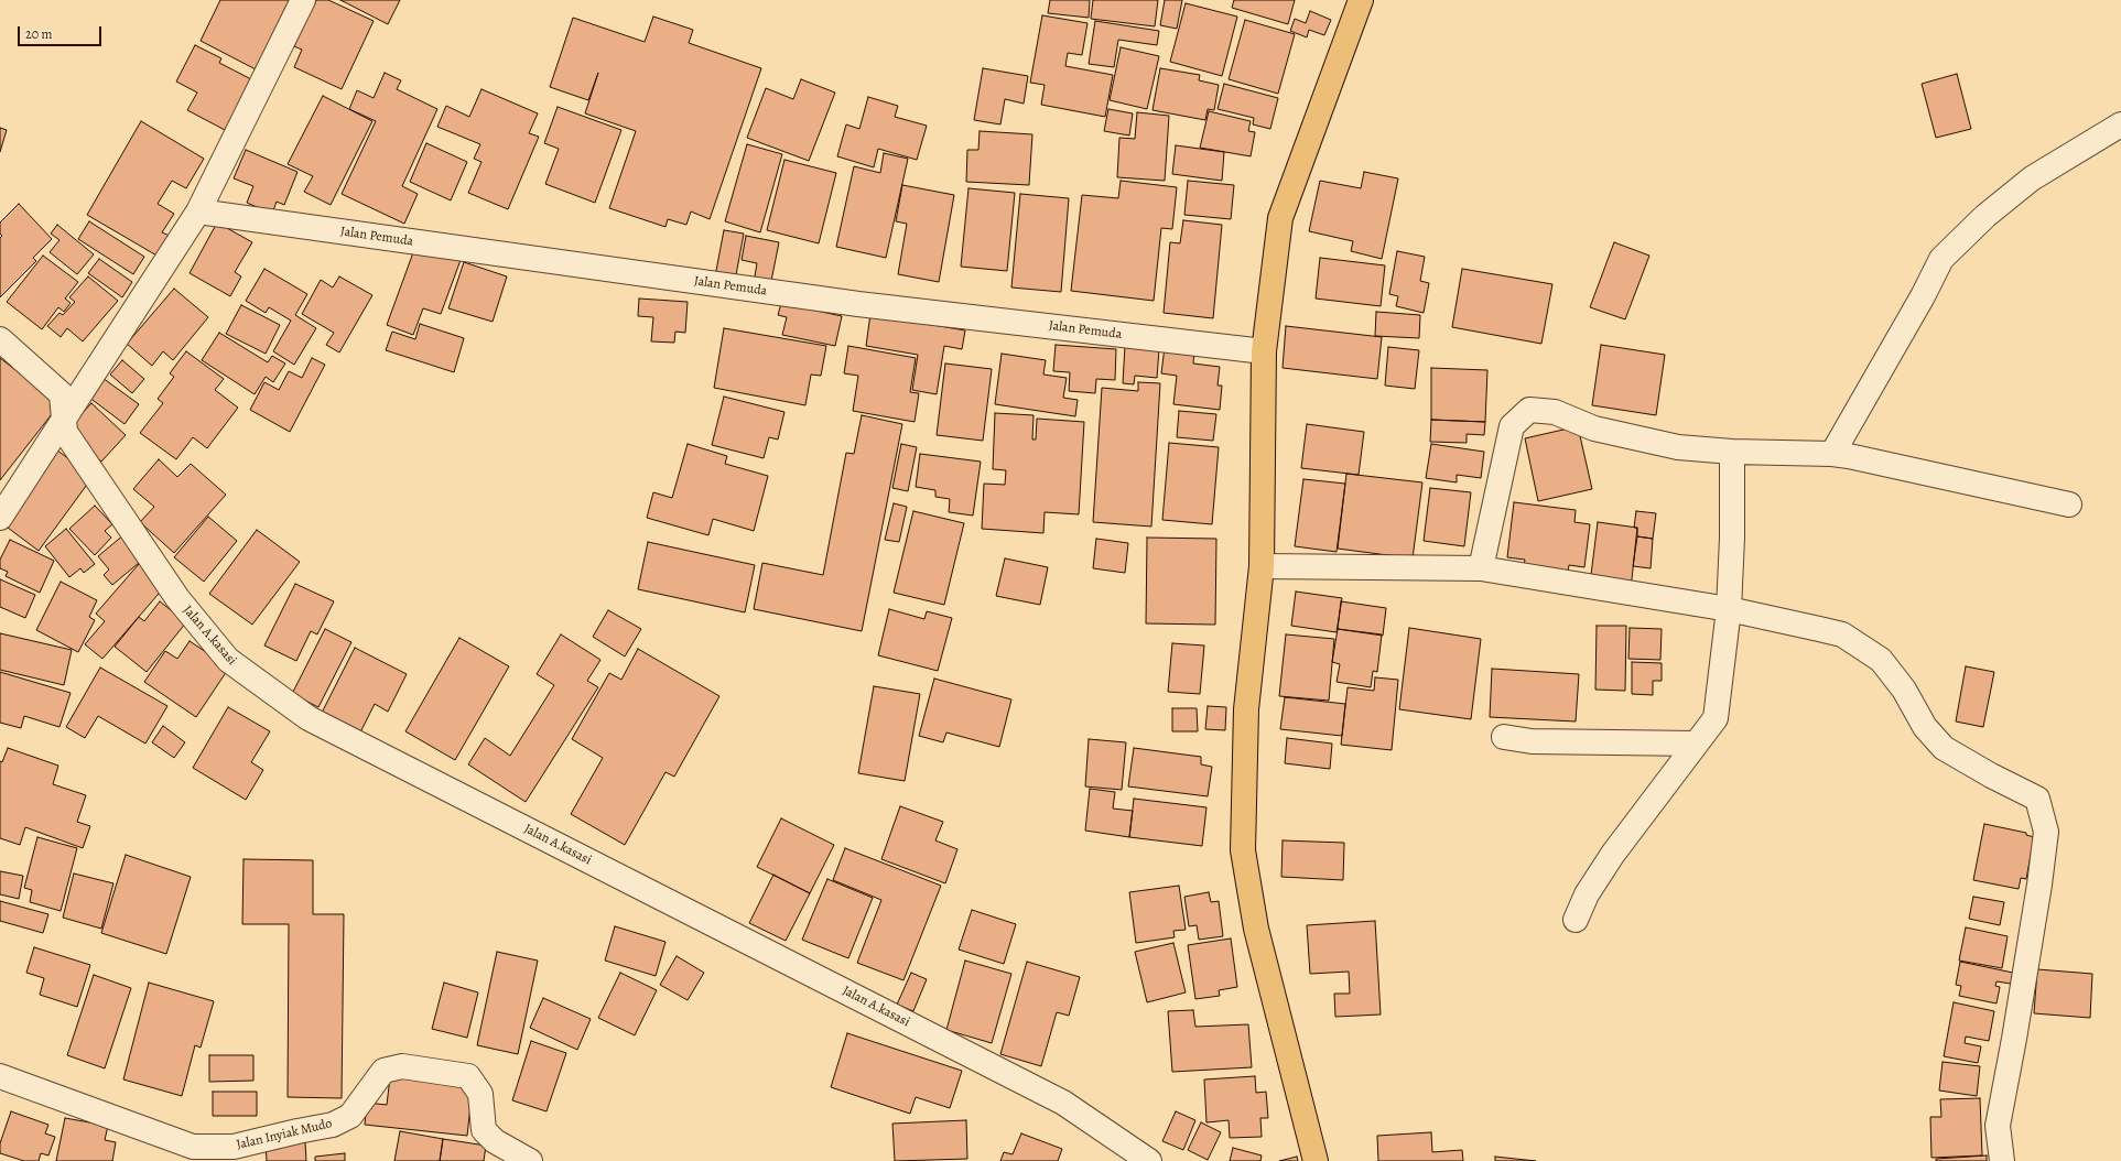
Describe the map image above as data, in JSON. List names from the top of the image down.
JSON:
{
  "streets": {
    "street": ["Jalan Pemuda", "Jalan A.kasasi", "Jalan Inyiak Mudo"]
  },
  "scale_bar": "20 m"
}
